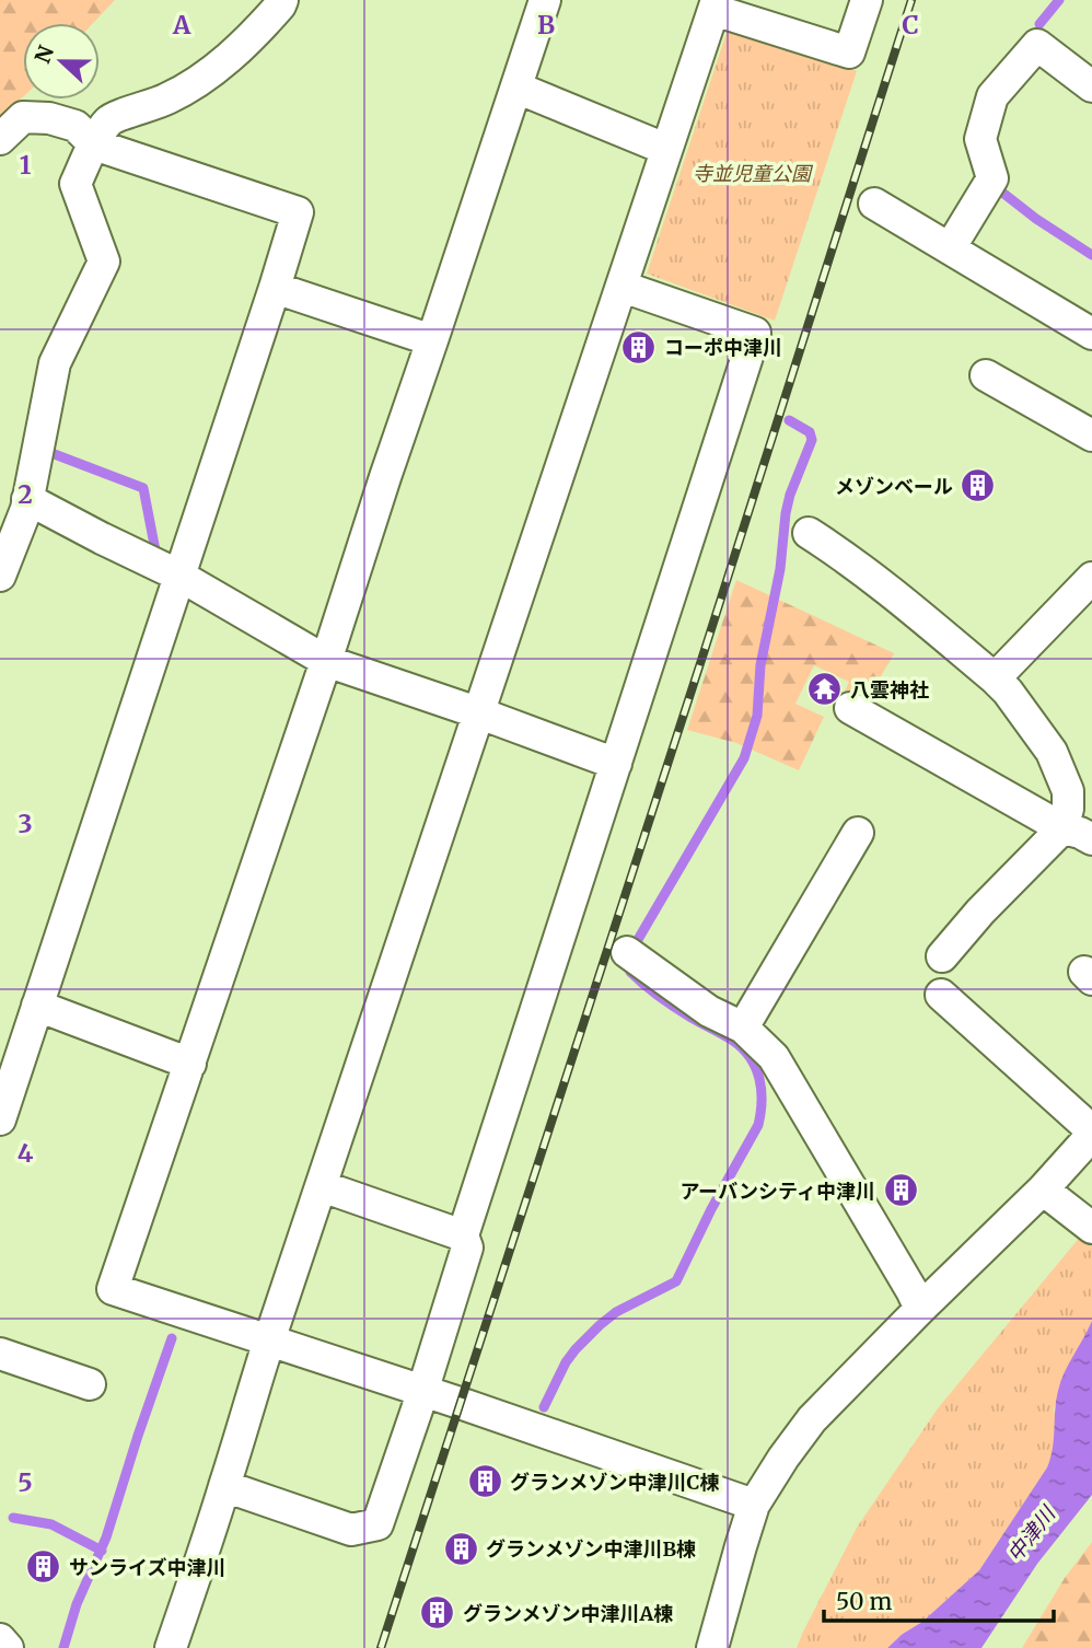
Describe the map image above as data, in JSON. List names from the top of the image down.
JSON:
{
  "water": ["中津川"],
  "parks": ["寺並児童公園"],
  "places": {
    "building": [
      "コーポ中津川",
      "メゾンベール",
      "アーバンシティ中津川",
      "グランメゾン中津川C棟",
      "グランメゾン中津川B棟",
      "サンライズ中津川",
      "グランメゾン中津川A棟"
    ],
    "temple": ["八雲神社"]
  },
  "scale_bar": "50 m",
  "north": "left",
  "grid": {
    "columns": ["A", "B", "C"],
    "rows": [
      "1",
      "2",
      "3",
      "4",
      "5"
    ]
  }
}
